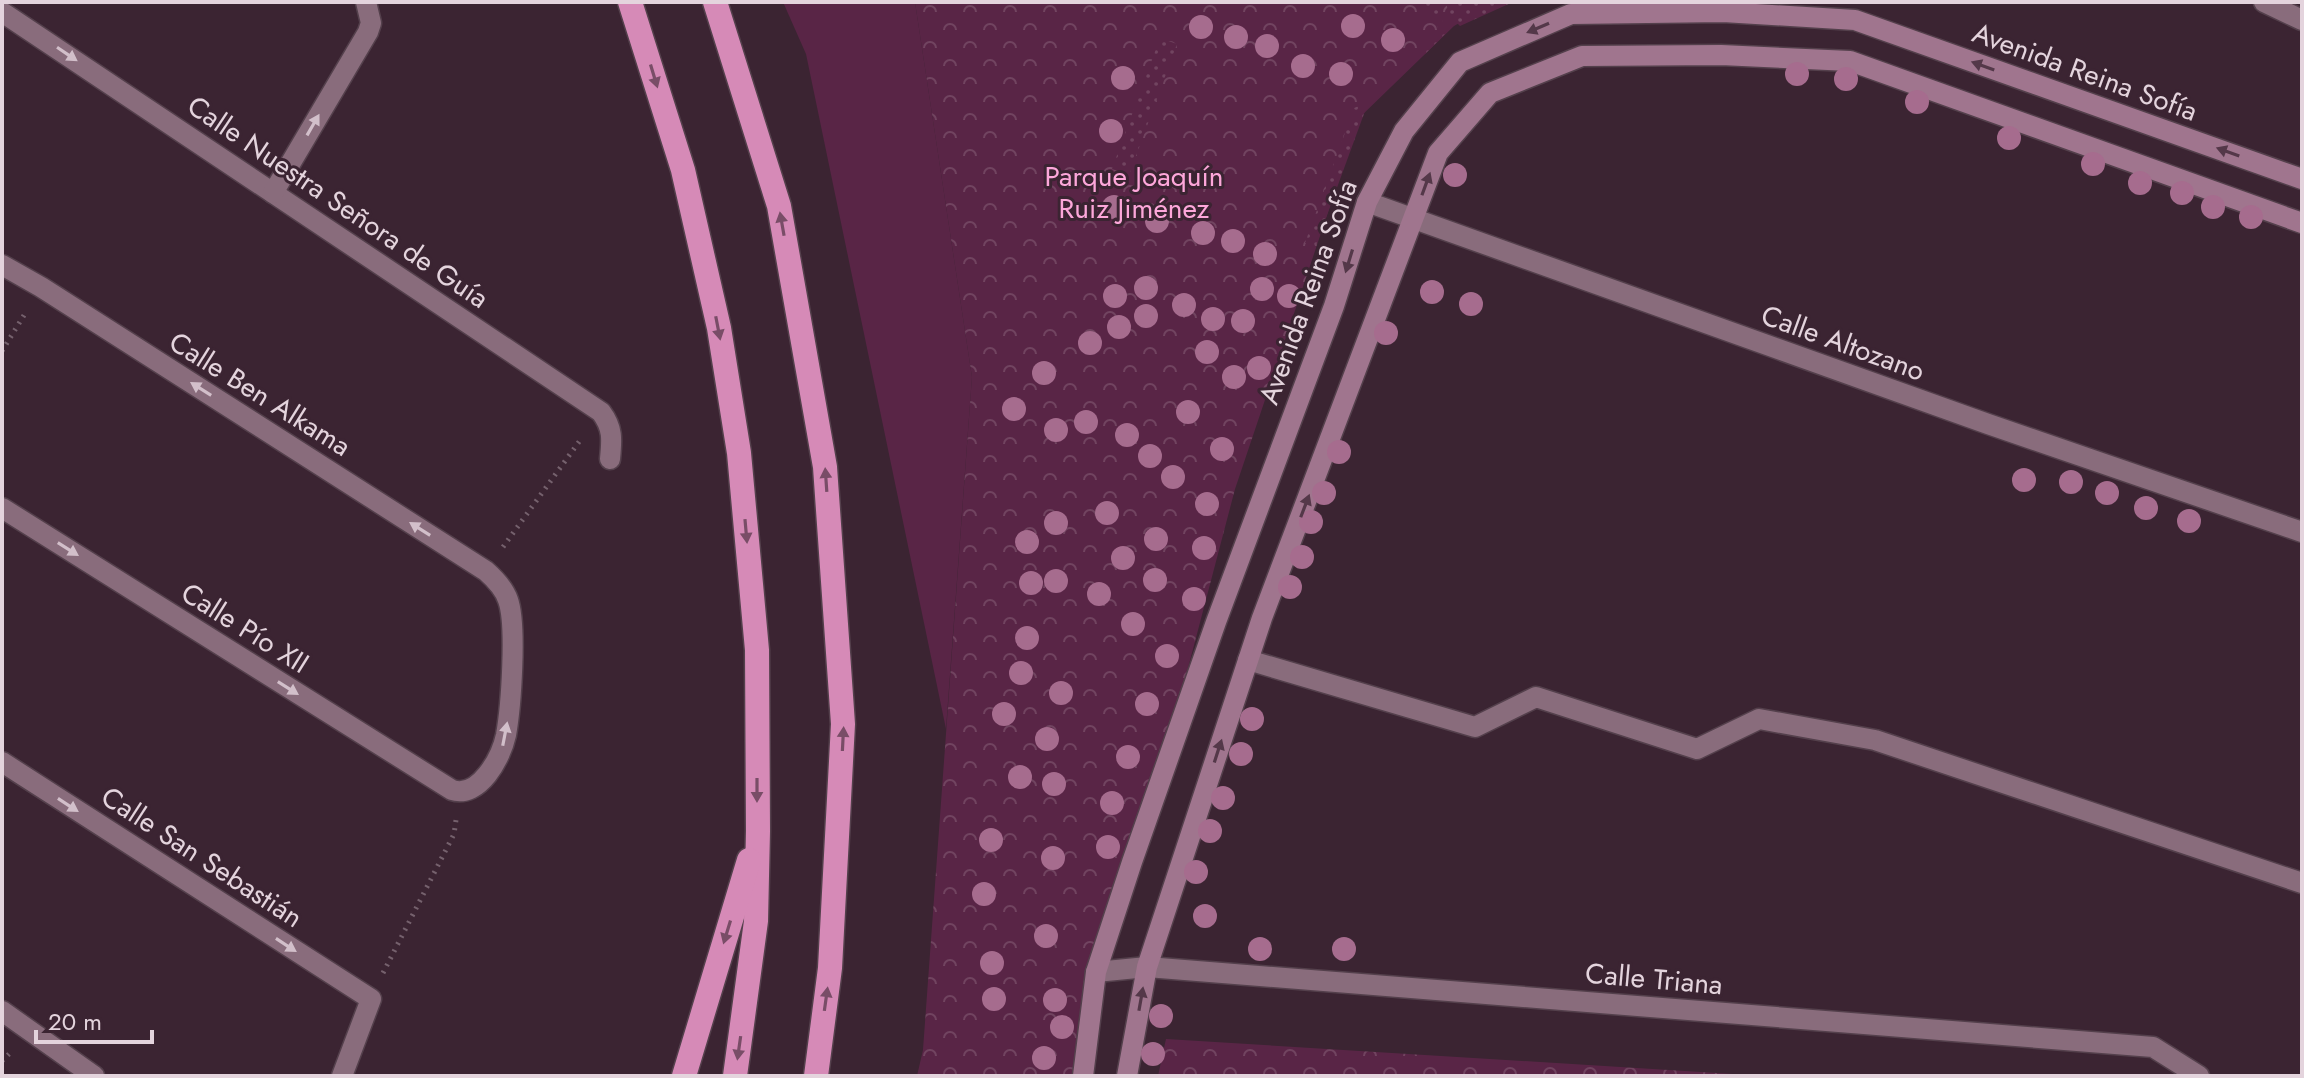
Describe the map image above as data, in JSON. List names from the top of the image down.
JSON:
{
  "streets": {
    "street": [
      "Avenida Reina Sofía",
      "Calle Nuestra Señora de Guía",
      "Calle Altozano",
      "Calle Ben Alkama",
      "Calle Pío XII",
      "Calle San Sebastián",
      "Calle Triana"
    ]
  },
  "crossings": [
    ["Avenida Reina Sofía", "Calle Altozano"],
    ["Avenida Reina Sofía", "Calle Triana"],
    ["Calle Ben Alkama", "Calle Pío XII"]
  ],
  "one_way": [
    "Calle Nuestra Señora de Guía",
    "Calle Ben Alkama",
    "Calle Pío XII",
    "Calle San Sebastián"
  ],
  "parks": ["Parque Joaquín Ruiz Jiménez"],
  "scale_bar": "20 m"
}
